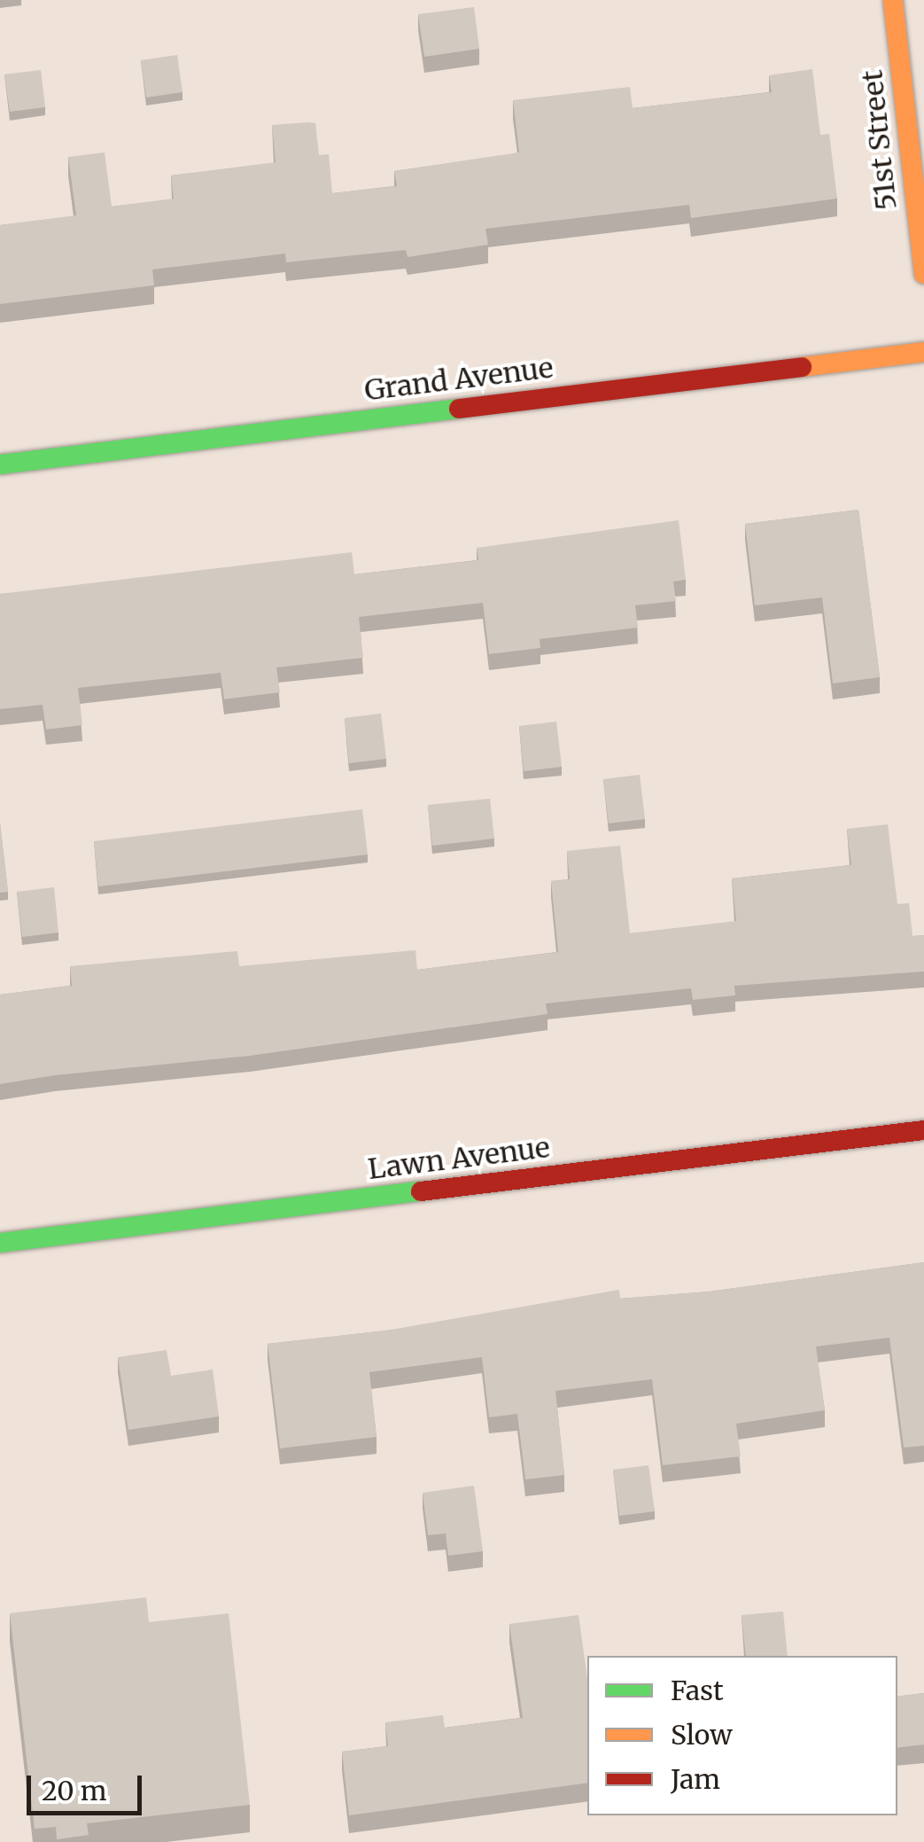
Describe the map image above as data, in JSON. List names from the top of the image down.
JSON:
{
  "streets": {
    "street": ["51st Street", "Grand Avenue", "Lawn Avenue"]
  },
  "legend": ["Fast", "Slow", "Jam"],
  "scale_bar": "20 m"
}
